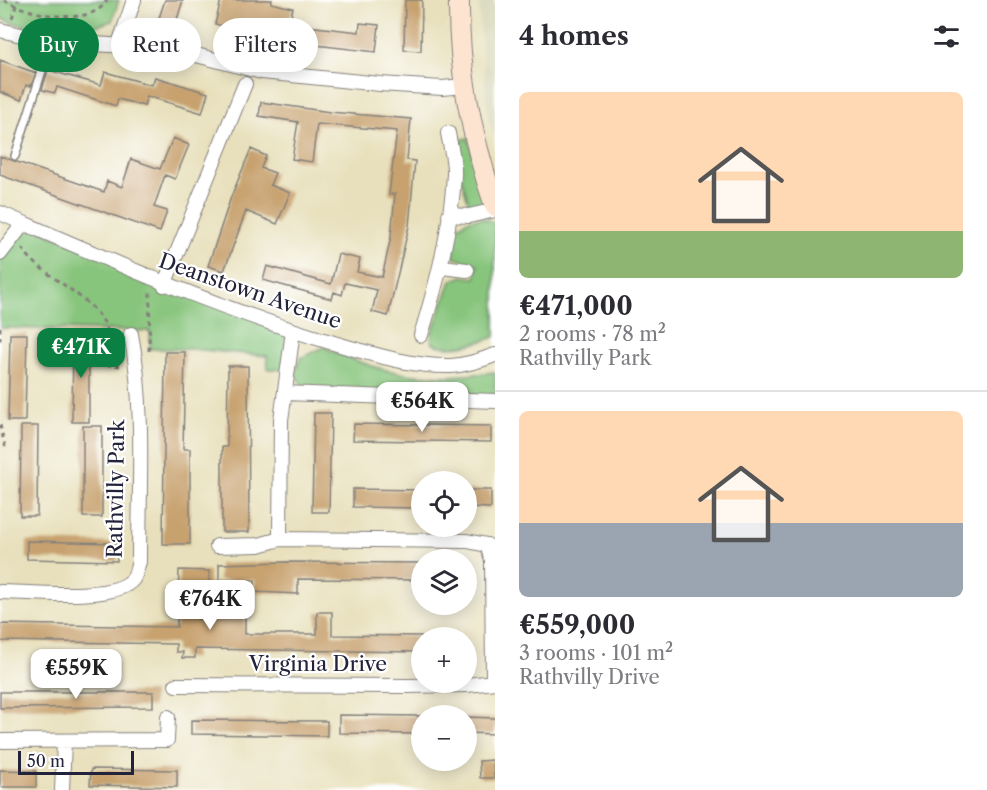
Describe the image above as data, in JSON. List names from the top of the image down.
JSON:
{
  "streets": {
    "street": ["Deanstown Avenue", "Rathvilly Park", "Virginia Drive"]
  },
  "scale_bar": "50 m",
  "page": {
    "heading": "4 homes",
    "chip": ["Buy", "Rent", "Filters"],
    "list": [
      {
        "name": "€471,000",
        "note": "2 rooms · 78 m² · Rathvilly Park"
      },
      {
        "name": "€559,000",
        "note": "3 rooms · 101 m² · Rathvilly Drive"
      }
    ],
    "price": [
      "€471K",
      "€564K",
      "€764K",
      "€559K"
    ],
    "map_buttons": ["+", "−"],
    "scale": "50 m"
  }
}
